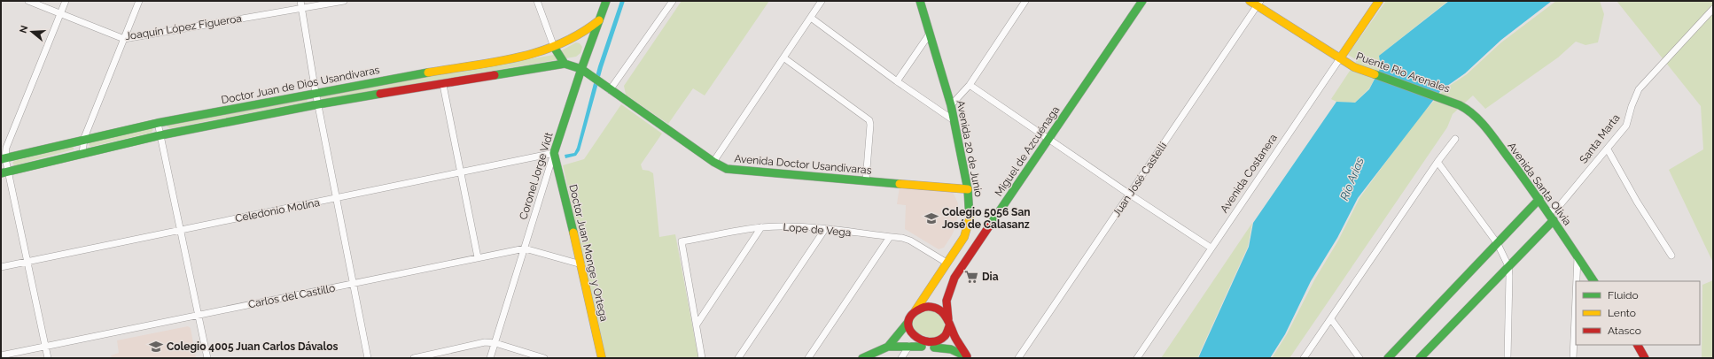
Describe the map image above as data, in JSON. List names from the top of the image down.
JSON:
{
  "streets": {
    "main road": [
      "Puente Rio Arenales",
      "Doctor Juan de Dios Usandivaras",
      "Avenida 20 de Junio",
      "Miguel de Azcuénaga",
      "Avenida Doctor Usandivaras",
      "Avenida Costanera",
      "Coronel Jorge Vidt",
      "Avenida Santa Olivia",
      "Doctor Juan Monge y Ortega"
    ],
    "street": [
      "Joaquín López Figueroa",
      "Santa Marta",
      "Juan José Castelli",
      "Celedonio Molina",
      "Lope de Vega",
      "Carlos del Castillo"
    ]
  },
  "crossings": [
    ["Puente Rio Arenales", "Avenida Costanera"],
    ["Puente Rio Arenales", "Juan José Castelli"],
    ["Puente Rio Arenales", "Avenida Santa Olivia"],
    ["Doctor Juan de Dios Usandivaras", "Coronel Jorge Vidt"],
    ["Santa Marta", "Avenida Santa Olivia"],
    ["Avenida 20 de Junio", "Miguel de Azcuénaga"],
    ["Avenida 20 de Junio", "Avenida Doctor Usandivaras"],
    ["Avenida 20 de Junio", "Lope de Vega"],
    ["Avenida Doctor Usandivaras", "Coronel Jorge Vidt"],
    ["Coronel Jorge Vidt", "Celedonio Molina"],
    ["Coronel Jorge Vidt", "Doctor Juan Monge y Ortega"],
    ["Coronel Jorge Vidt", "Carlos del Castillo"],
    ["Celedonio Molina", "Doctor Juan Monge y Ortega"],
    ["Doctor Juan Monge y Ortega", "Carlos del Castillo"]
  ],
  "water": ["Río Arias"],
  "places": {
    "school or university": ["Colegio 5056 San José de Calasanz", "Colegio 4005 Juan Carlos Dávalos"],
    "supermarket": ["Dia"]
  },
  "legend": ["Fluido", "Lento", "Atasco"],
  "north": "left"
}
